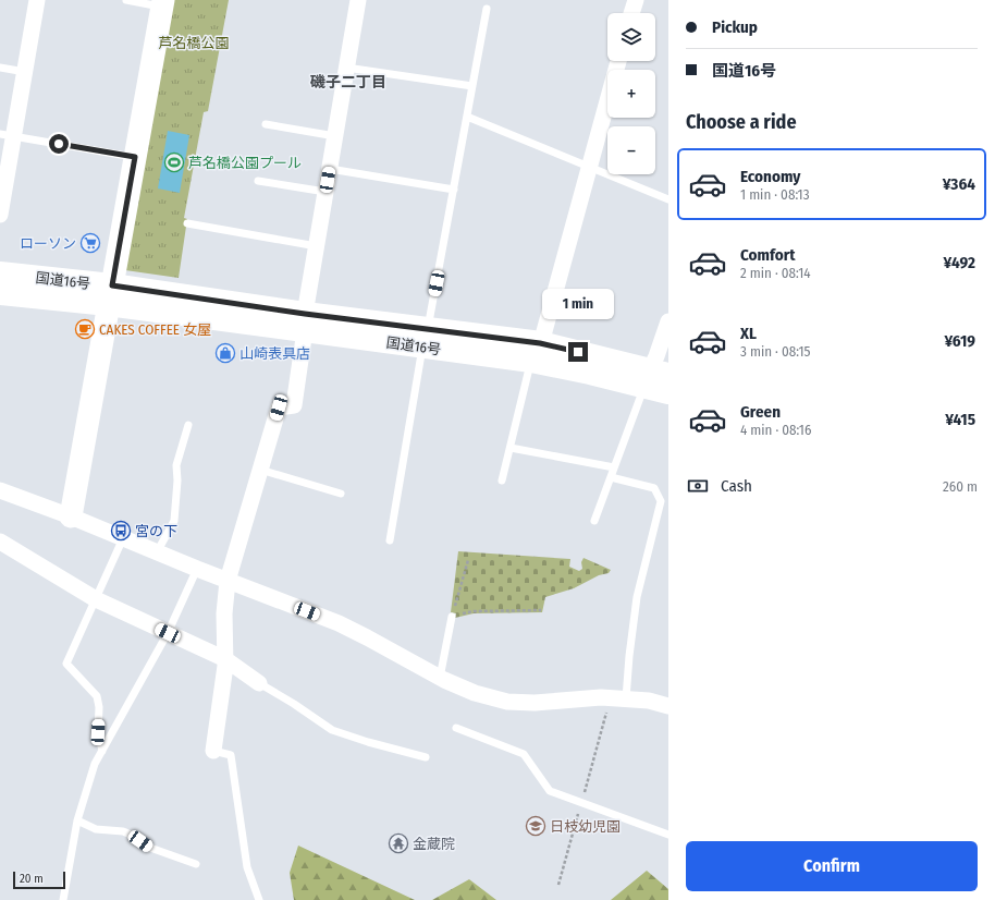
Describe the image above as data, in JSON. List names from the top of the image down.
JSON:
{
  "streets": {
    "highway": ["国道16号"]
  },
  "districts": ["磯子二丁目"],
  "parks": ["芦名橋公園"],
  "places": {
    "sports": ["芦名橋公園プール"],
    "supermarket": ["ローソン"],
    "cafe": ["CAKES COFFEE 女屋"],
    "shop": ["山崎表具店"],
    "bus stop": ["宮の下"],
    "school or university": ["日枝幼児園"],
    "temple": ["金蔵院"]
  },
  "scale_bar": "20 m",
  "page": {
    "banner": ["Pickup", "国道16号"],
    "map_buttons": ["+", "−"],
    "heading": "Choose a ride",
    "list": [
      {
        "name": "Economy",
        "note": "1 min · 08:13",
        "value": "¥364"
      },
      {
        "name": "Comfort",
        "note": "2 min · 08:14",
        "value": "¥492"
      },
      {
        "name": "XL",
        "note": "3 min · 08:15",
        "value": "¥619"
      },
      {
        "name": "Green",
        "note": "4 min · 08:16",
        "value": "¥415"
      }
    ],
    "bubble": "1 min",
    "pay": ["Cash", "260 m"],
    "buttons": "Confirm",
    "scale": "20 m"
  }
}
